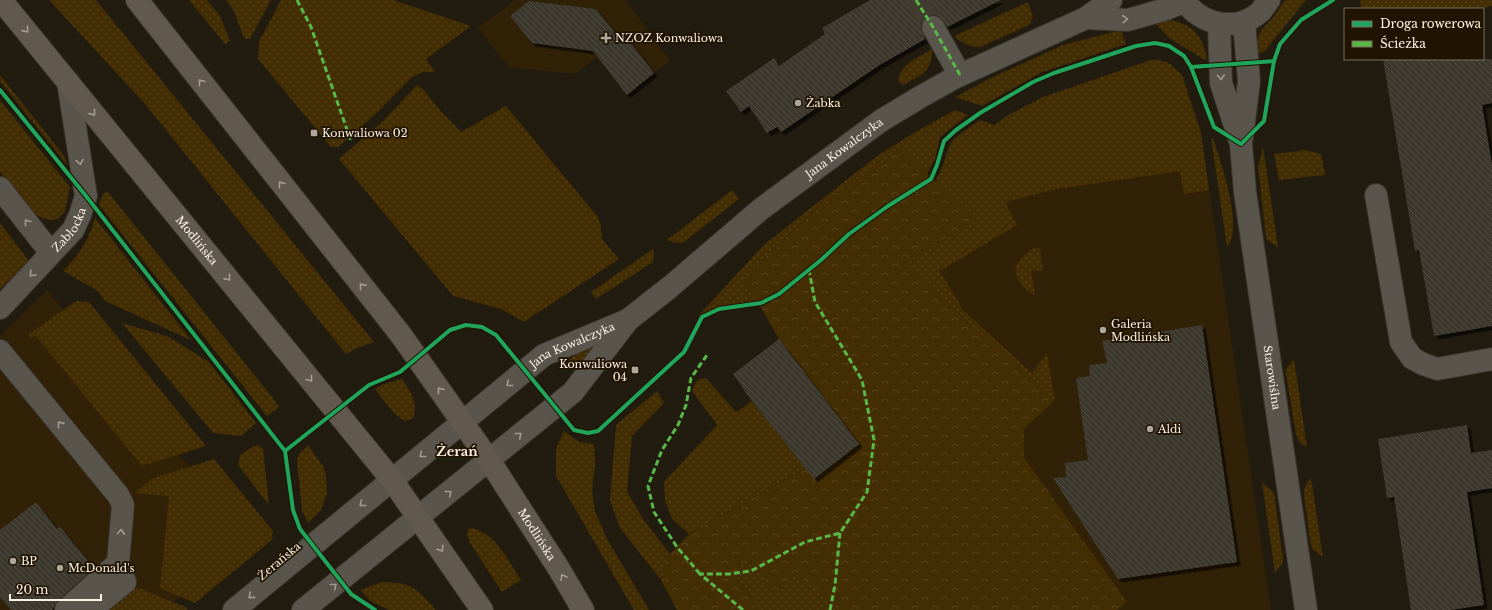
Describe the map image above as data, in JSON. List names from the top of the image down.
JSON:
{
  "streets": {
    "main road": ["Modlińska"],
    "street": [
      "Jana Kowalczyka",
      "Zabłocka",
      "Starowiślna",
      "Żerańska"
    ]
  },
  "crossings": [
    ["Jana Kowalczyka", "Modlińska"],
    ["Jana Kowalczyka", "Starowiślna"],
    ["Zabłocka", "Modlińska"],
    ["Modlińska", "Żerańska"]
  ],
  "one_way": ["Zabłocka"],
  "districts": ["Żerań"],
  "places": {
    "health": ["NZOZ Konwaliowa"],
    "other": [
      "Żabka",
      "Galeria Modlińska",
      "Aldi",
      "BP",
      "McDonald's"
    ],
    "transit": ["Konwaliowa 02", "Konwaliowa 04"]
  },
  "legend": ["Droga rowerowa", "Ścieżka"],
  "scale_bar": "20 m"
}
